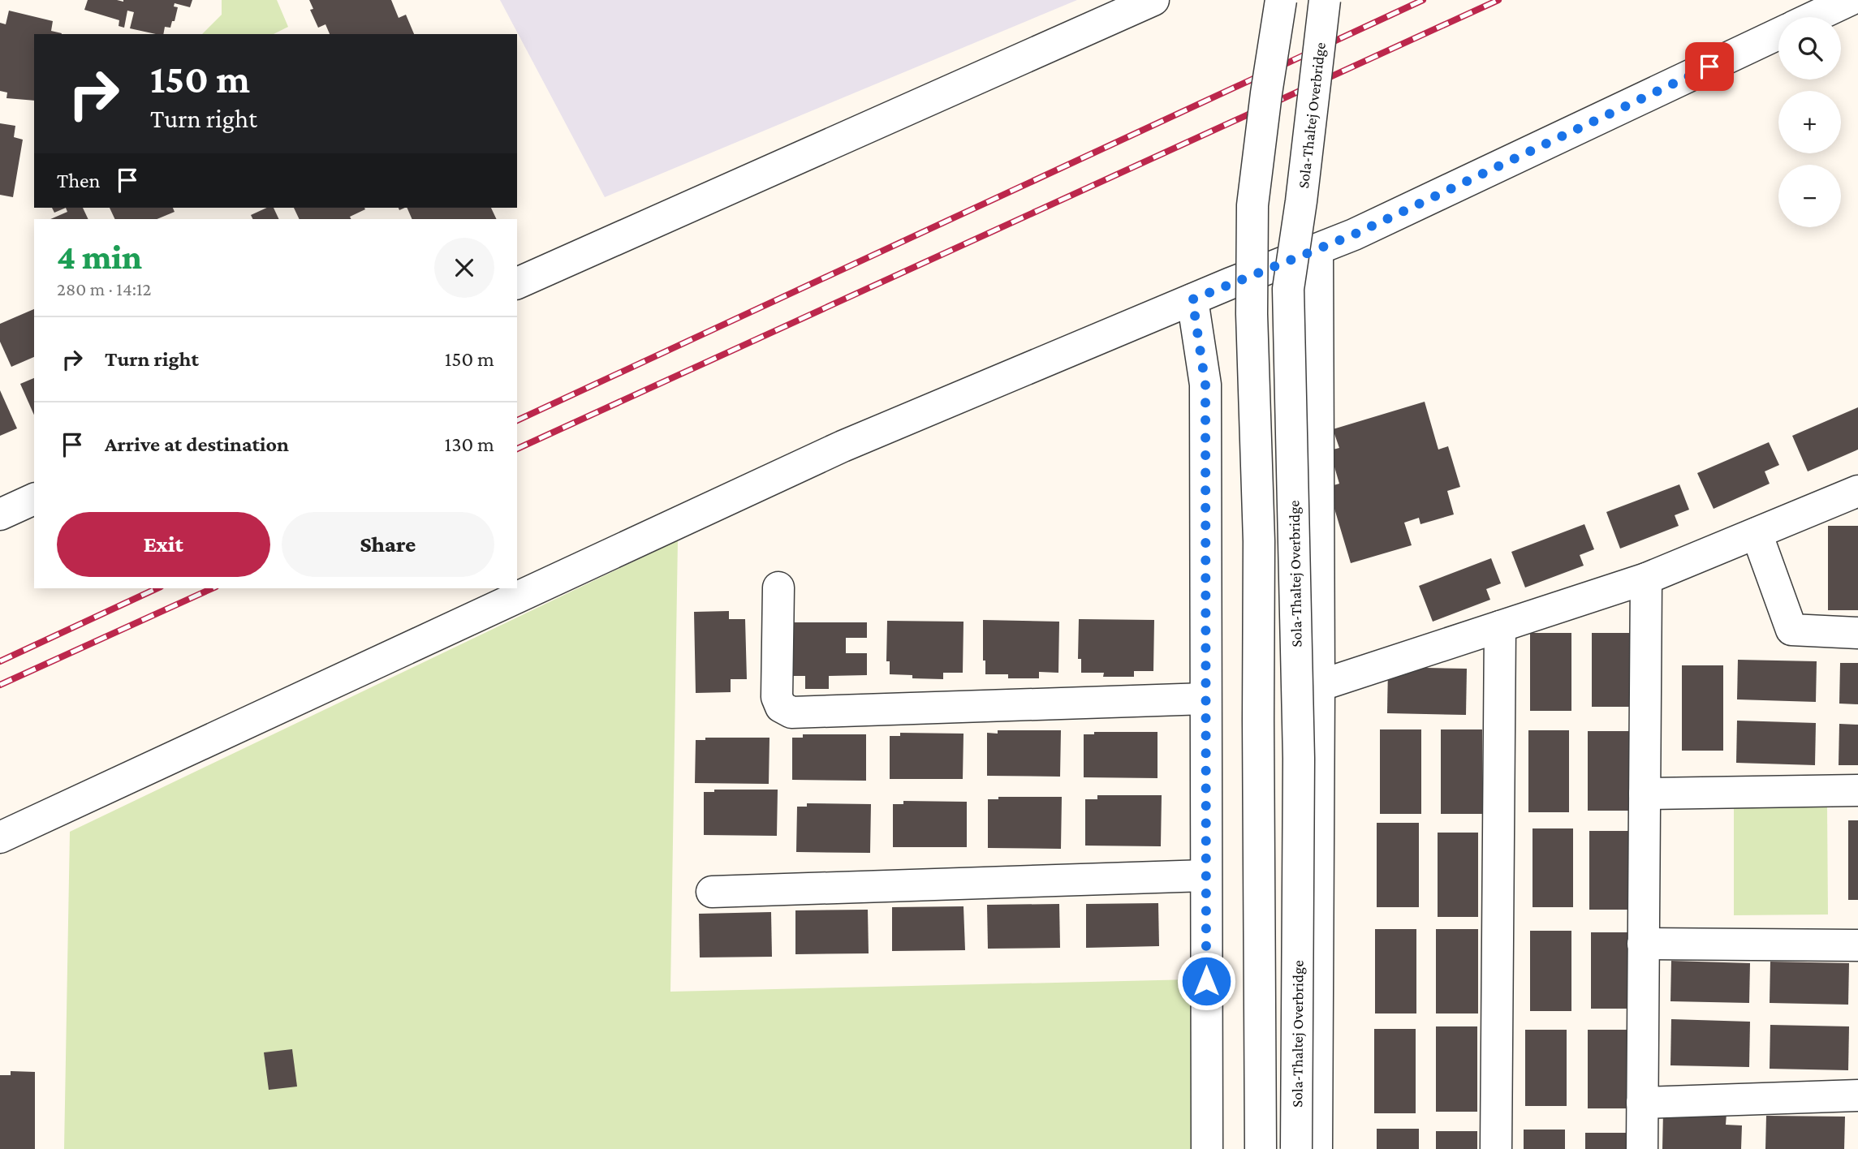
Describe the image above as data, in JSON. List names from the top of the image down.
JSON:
{
  "streets": {
    "street": ["Sola-Thaltej Overbridge"]
  },
  "page": {
    "map_buttons": ["+", "−"],
    "turn": ["150 m", "Turn right"],
    "then": "Then",
    "heading": ["4 min", "280 m · 14:12"],
    "list": [
      {
        "name": "Turn right",
        "value": "150 m"
      },
      {
        "name": "Arrive at destination",
        "value": "130 m"
      }
    ],
    "buttons": ["Exit", "Share"]
  }
}
